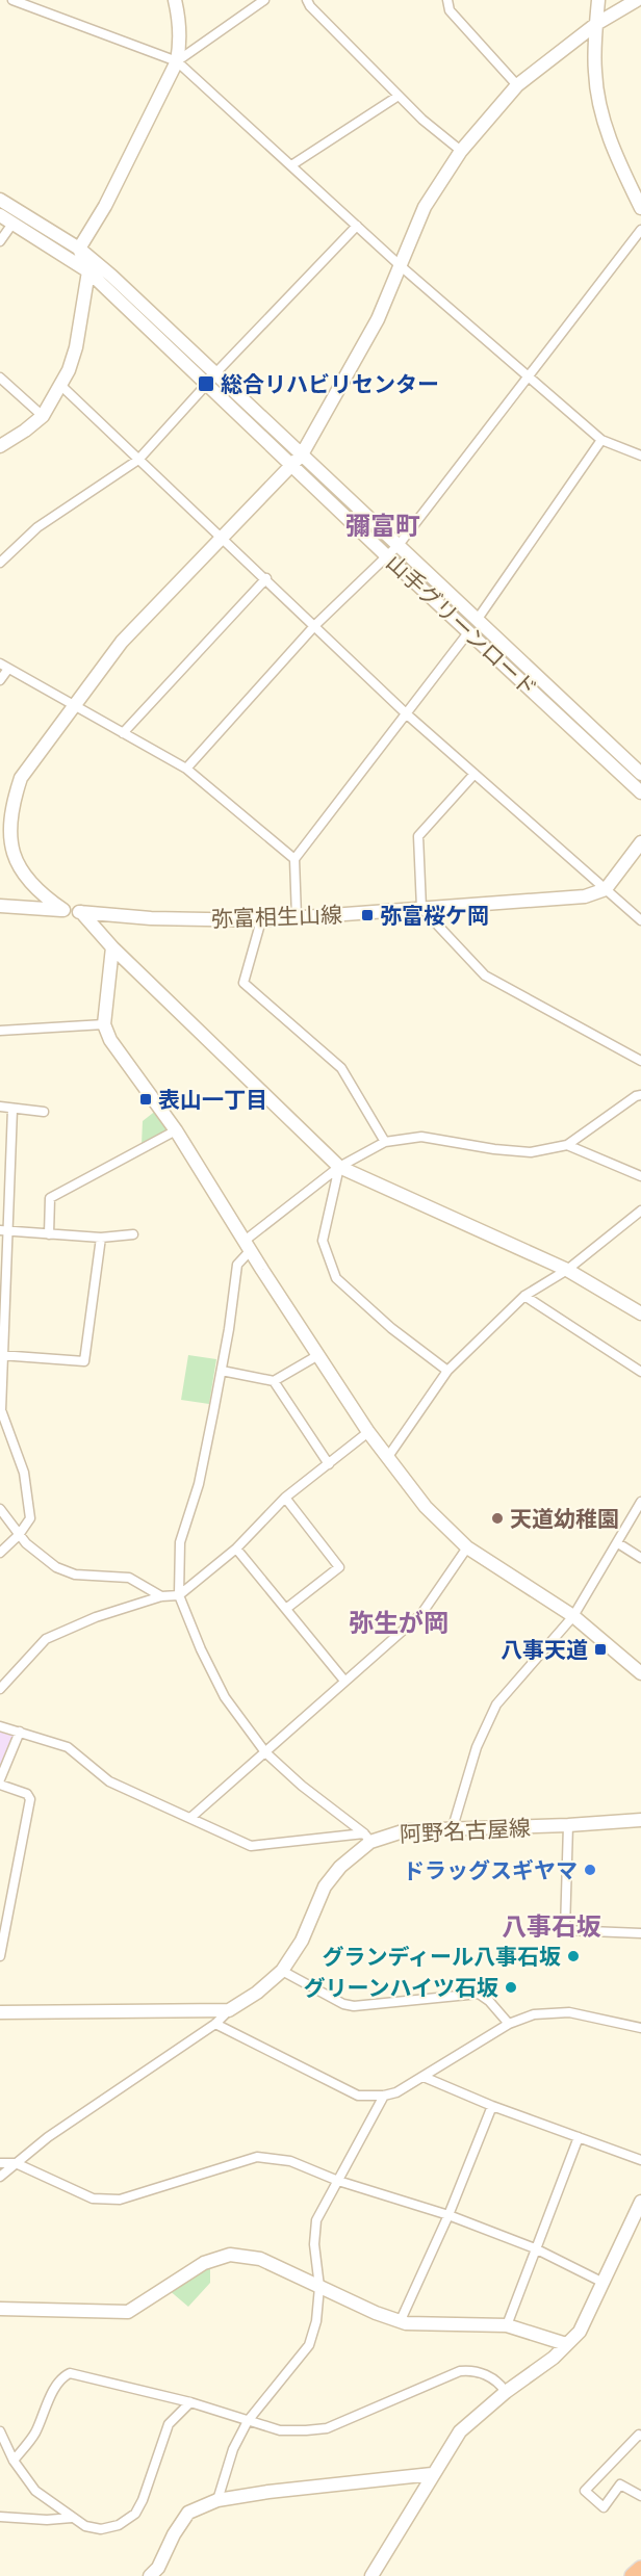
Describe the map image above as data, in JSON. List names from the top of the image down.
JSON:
{
  "streets": {
    "street": ["山手グリーンロード", "弥富相生山線", "阿野名古屋線"]
  },
  "districts": ["彌富町", "弥生が岡", "八事石坂"],
  "places": {
    "transit": [
      "総合リハビリセンター",
      "弥富桜ケ岡",
      "表山一丁目",
      "八事天道"
    ],
    "other": [
      "天道幼稚園",
      "ドラッグスギヤマ",
      "グランディール八事石坂",
      "グリーンハイツ石坂"
    ]
  }
}
